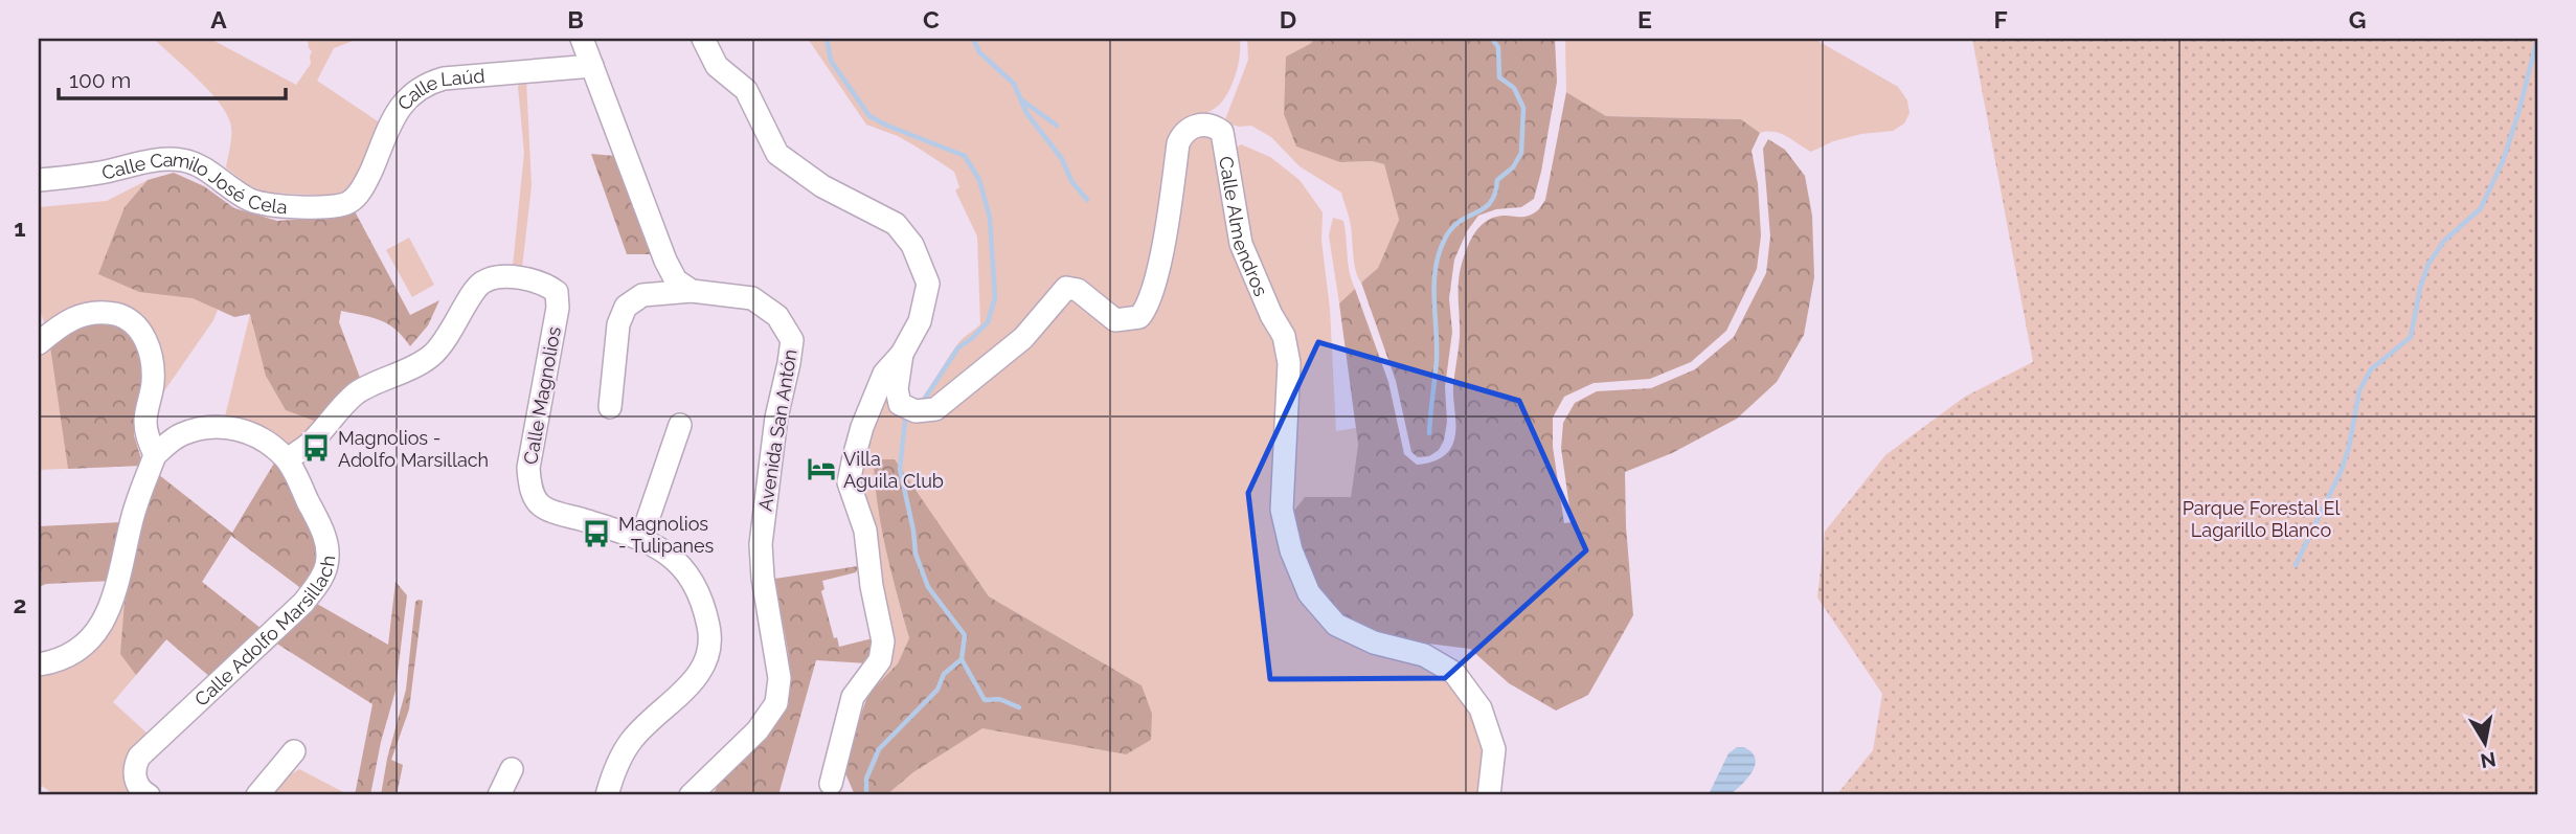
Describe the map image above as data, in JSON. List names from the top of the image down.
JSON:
{
  "streets": {
    "street": [
      "Calle Laúd",
      "Calle Camilo José Cela",
      "Calle Almendros",
      "Calle Magnolios",
      "Avenida San Antón",
      "Calle Adolfo Marsillach"
    ]
  },
  "crossings": [
    ["Calle Laúd", "Calle Camilo José Cela"],
    ["Calle Magnolios", "Calle Adolfo Marsillach"]
  ],
  "parks": ["Parque Forestal El Lagarillo Blanco"],
  "places": {
    "bus stop": ["Magnolios - Adolfo Marsillach", "Magnolios - Tulipanes"],
    "hotel": ["Villa Aguila Club"]
  },
  "scale_bar": "100 m",
  "north": "bottom",
  "grid": {
    "columns": [
      "A",
      "B",
      "C",
      "D",
      "E",
      "F",
      "G"
    ],
    "rows": ["1", "2"]
  }
}
